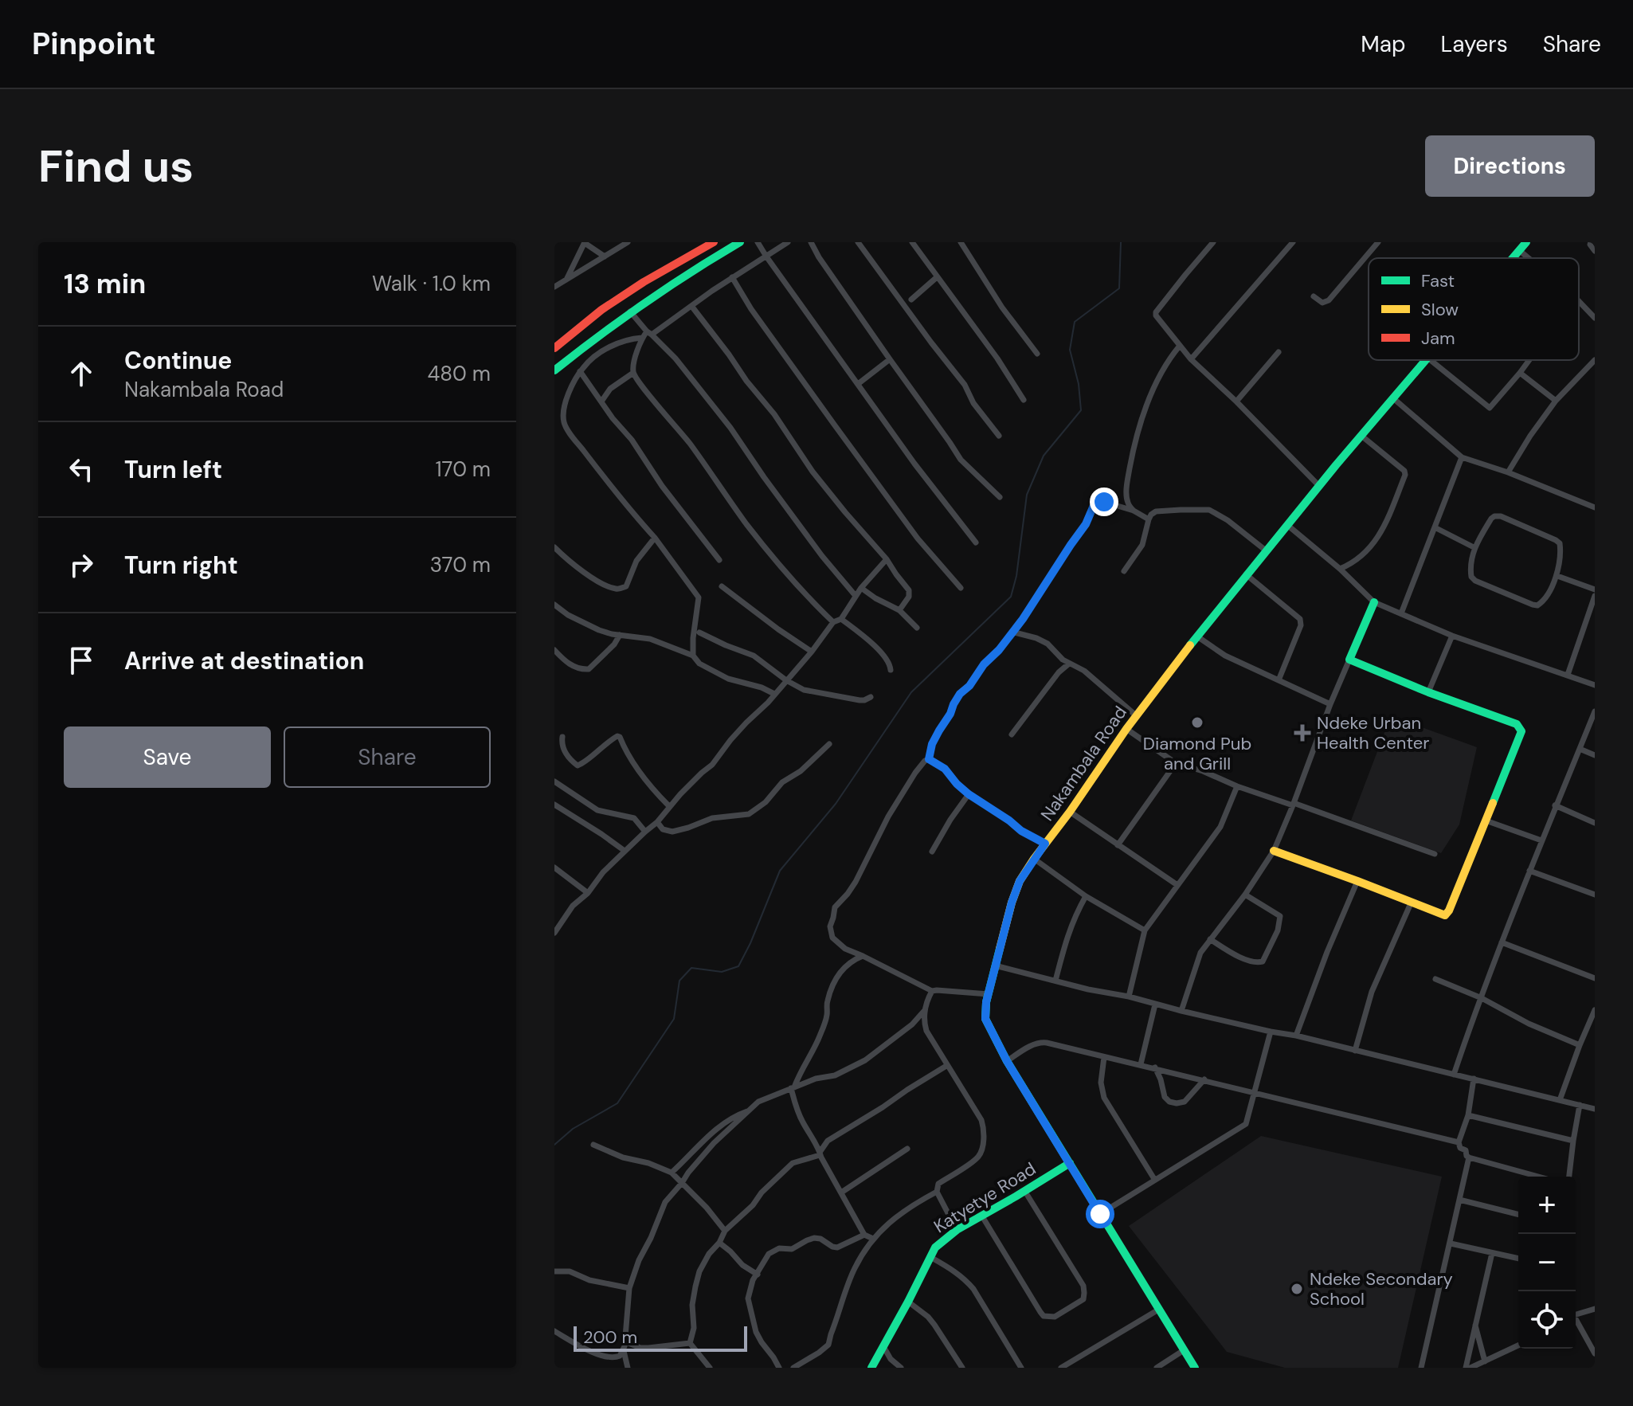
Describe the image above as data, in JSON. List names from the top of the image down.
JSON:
{
  "streets": {
    "main road": ["Nakambala Road", "Katyetye Road"]
  },
  "crossings": [
    ["Nakambala Road", "Katyetye Road"]
  ],
  "places": {
    "other": ["Diamond Pub and Grill", "Ndeke Secondary School"],
    "health": ["Ndeke Urban Health Center"]
  },
  "legend": ["Fast", "Slow", "Jam"],
  "scale_bar": "200 m",
  "page": {
    "header": "Pinpoint",
    "nav": ["Map", "Layers", "Share"],
    "buttons": [
      "Directions",
      ["Save", "Share"]
    ],
    "title": "Find us",
    "heading": ["13 min", "Walk · 1.0 km"],
    "list": [
      ["Continue", "Nakambala Road", "480 m"],
      ["Turn left", "170 m"],
      ["Turn right", "370 m"],
      "Arrive at destination"
    ],
    "map_buttons": ["+", "−"],
    "scale": "200 m"
  }
}
